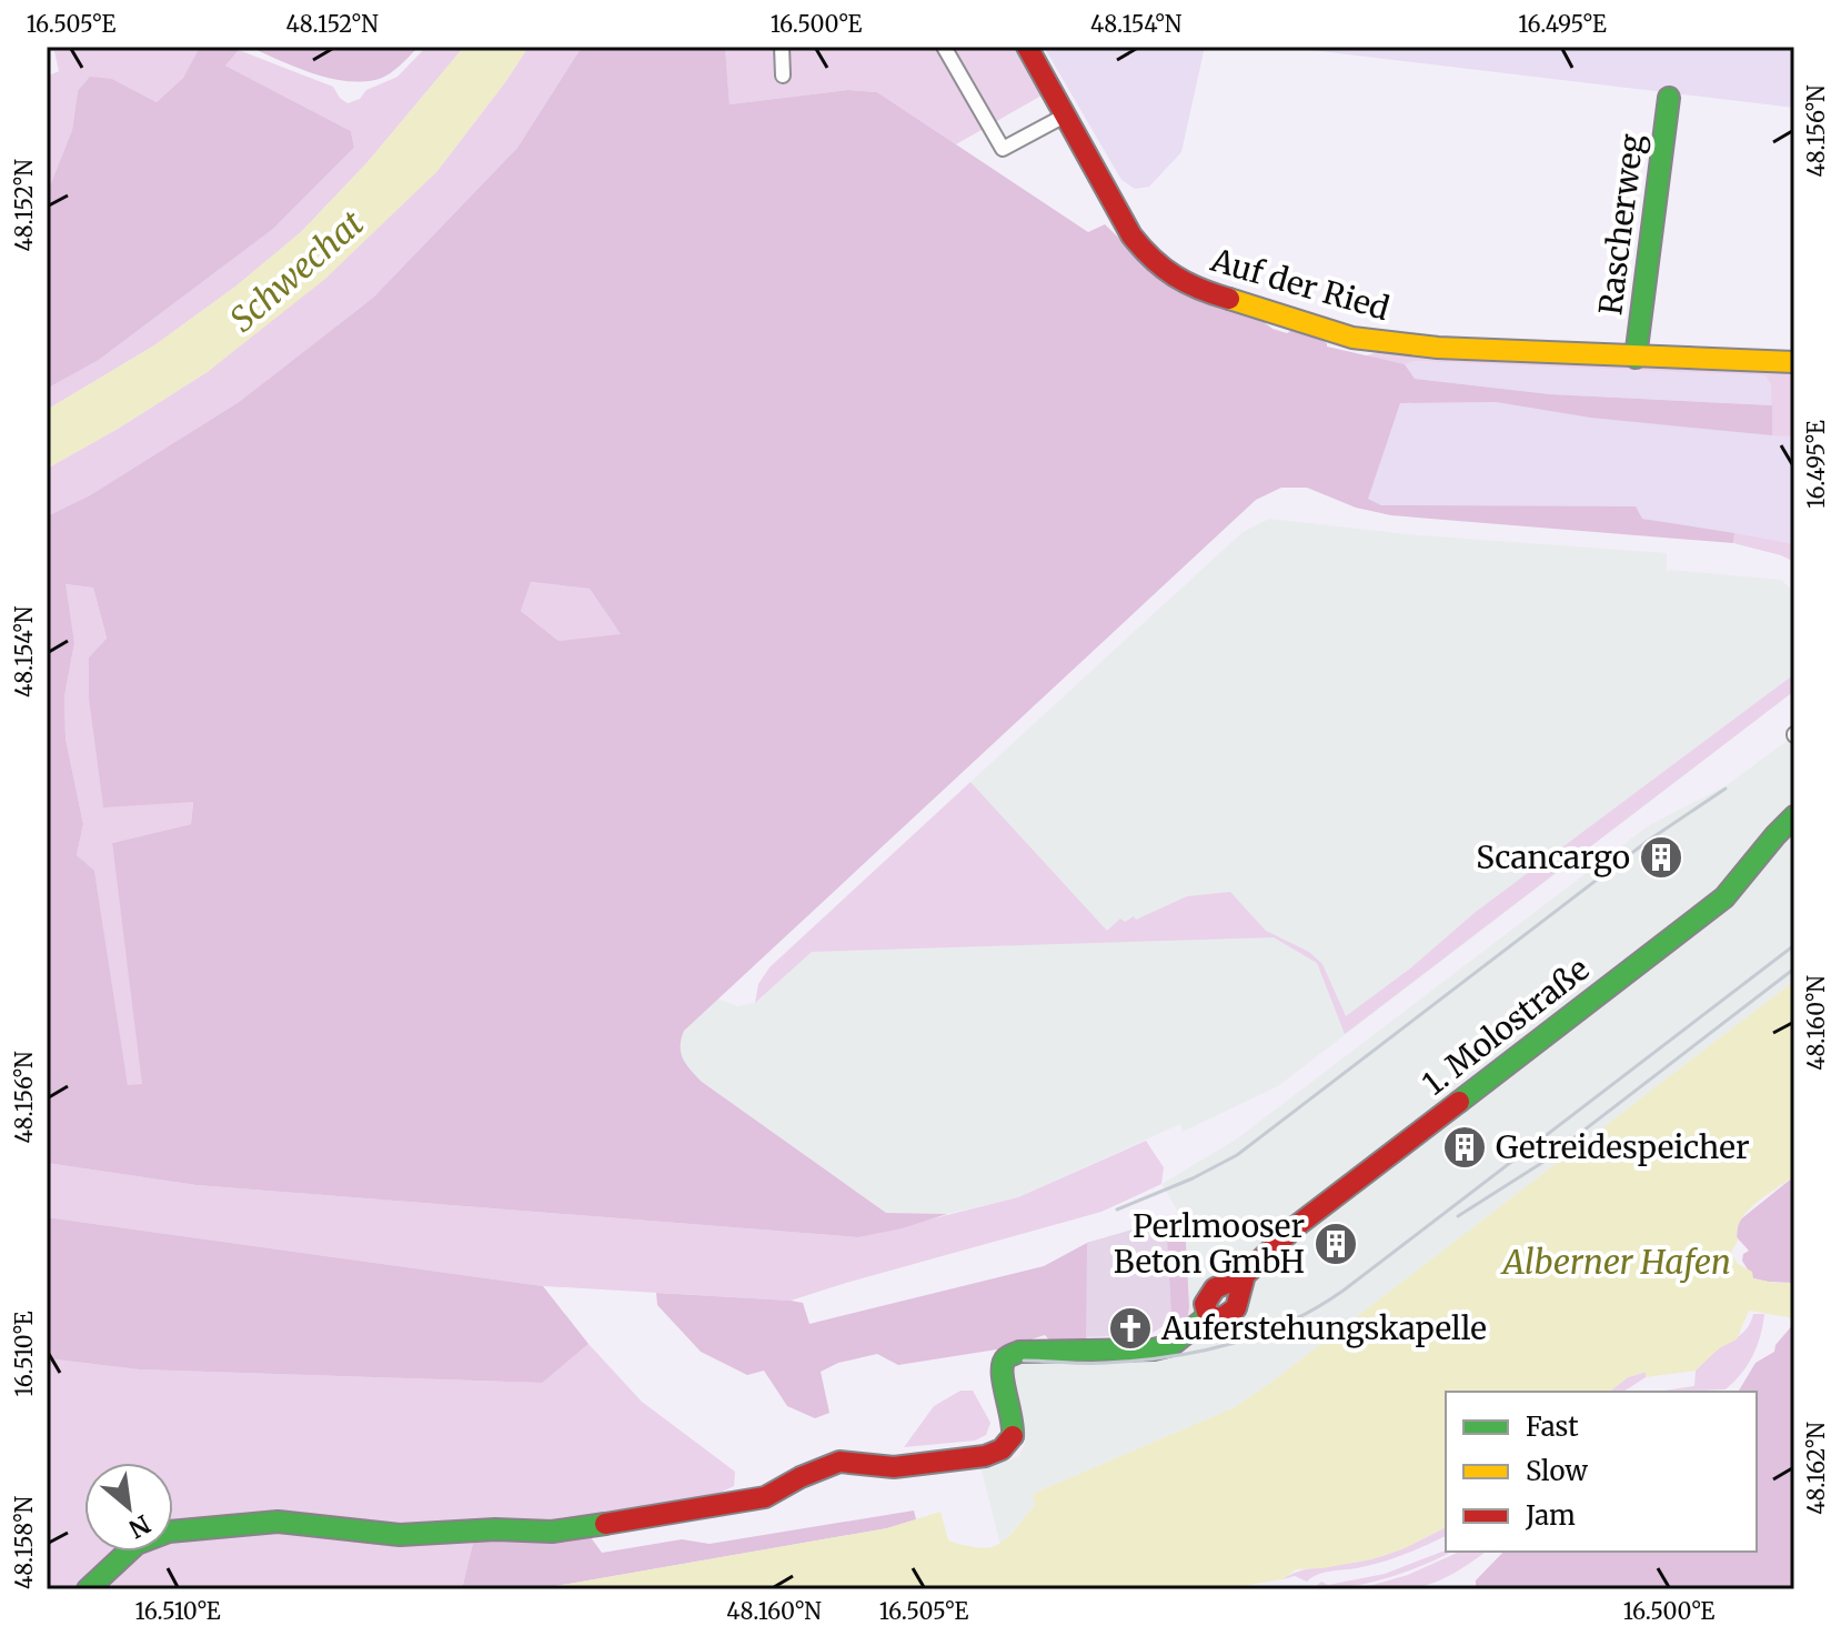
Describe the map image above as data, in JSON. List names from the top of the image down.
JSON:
{
  "streets": {
    "street": ["Rascherweg", "Auf der Ried", "1. Molostraße"]
  },
  "crossings": [
    ["Rascherweg", "Auf der Ried"]
  ],
  "water": ["Schwechat", "Alberner Hafen"],
  "places": {
    "building": ["Scancargo", "Getreidespeicher", "Perlmooser Beton GmbH"],
    "church": ["Auferstehungskapelle"]
  },
  "legend": ["Fast", "Slow", "Jam"],
  "north": "bottom right",
  "coordinates": [
    "16.505°E",
    "48.152°N",
    "16.500°E",
    "48.154°N",
    "16.495°E",
    "48.156°N",
    "48.160°N",
    "16.510°E",
    "48.162°N",
    "48.158°N"
  ]
}
